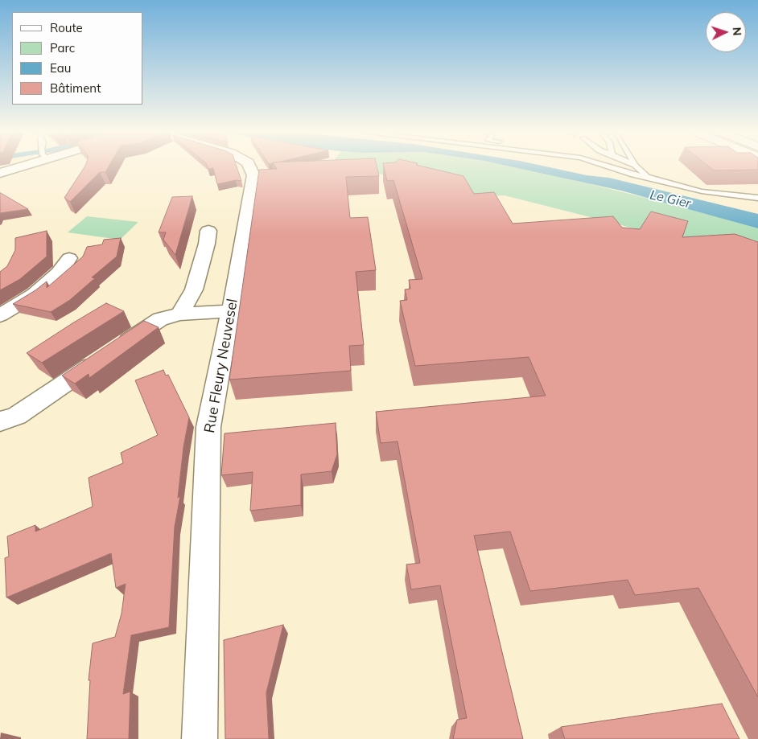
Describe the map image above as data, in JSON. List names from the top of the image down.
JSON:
{
  "streets": {
    "street": ["Rue Fleury Neuvesel"]
  },
  "water": ["Le Gier"],
  "legend": [
    "Route",
    "Parc",
    "Eau",
    "Bâtiment"
  ],
  "north": "right"
}
